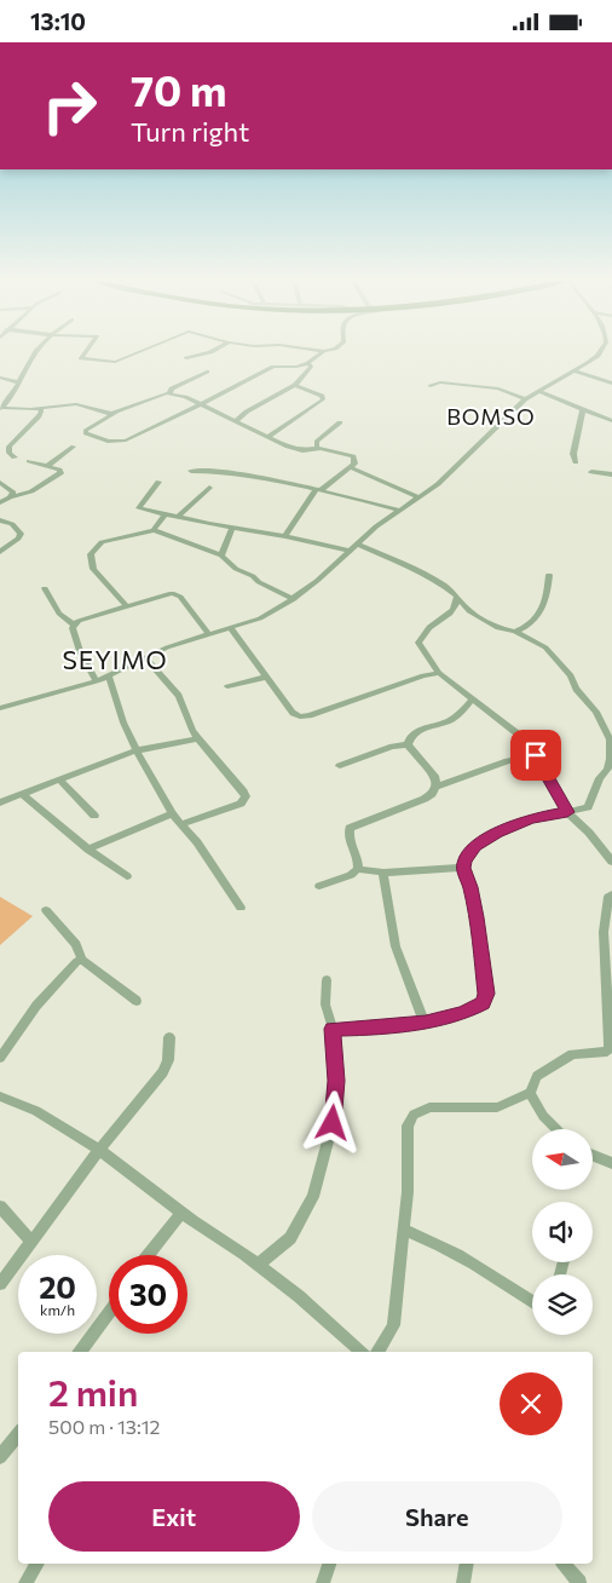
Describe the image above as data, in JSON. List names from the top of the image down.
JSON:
{
  "districts": ["BOMSO", "SEYIMO"],
  "north": "left",
  "page": {
    "status": "13:10",
    "turn": ["70 m", "Turn right"],
    "speed": "20 km/h",
    "limit": "30",
    "heading": ["2 min", "500 m · 13:12"],
    "buttons": ["Exit", "Share"]
  }
}
